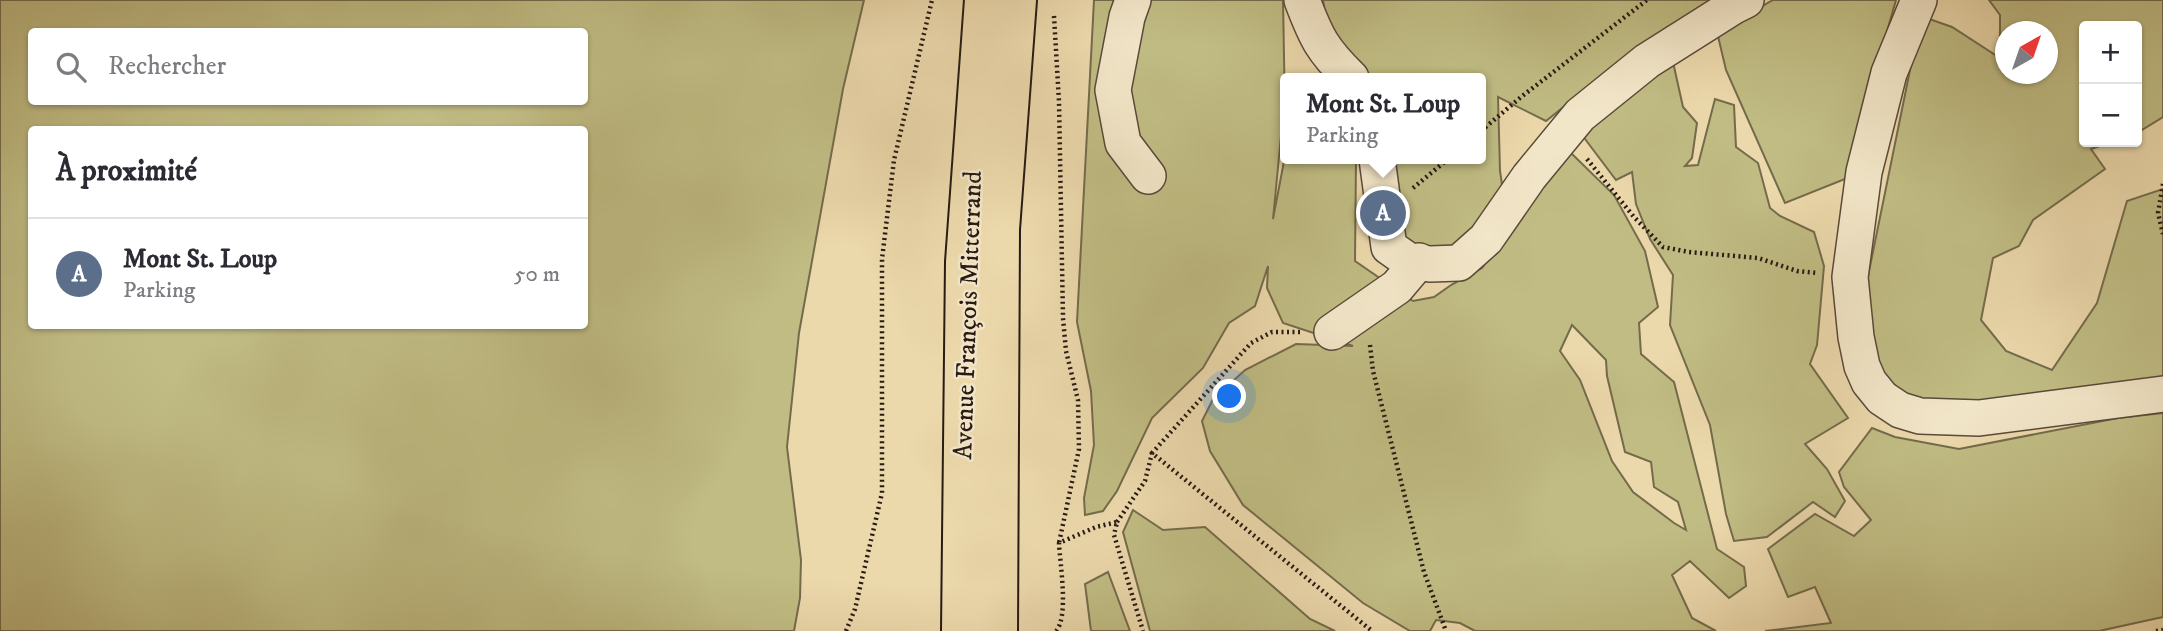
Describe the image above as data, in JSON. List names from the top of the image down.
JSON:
{
  "streets": {
    "main road": ["Avenue François Mitterrand"]
  },
  "north": "top right",
  "page": {
    "map_buttons": ["+", "−"],
    "search": "Rechercher",
    "popup": ["Mont St. Loup", "Parking"],
    "heading": "À proximité",
    "pins": "A",
    "list": [
      {
        "mark": "A",
        "name": "Mont St. Loup",
        "note": "Parking",
        "value": "50 m"
      }
    ]
  }
}
